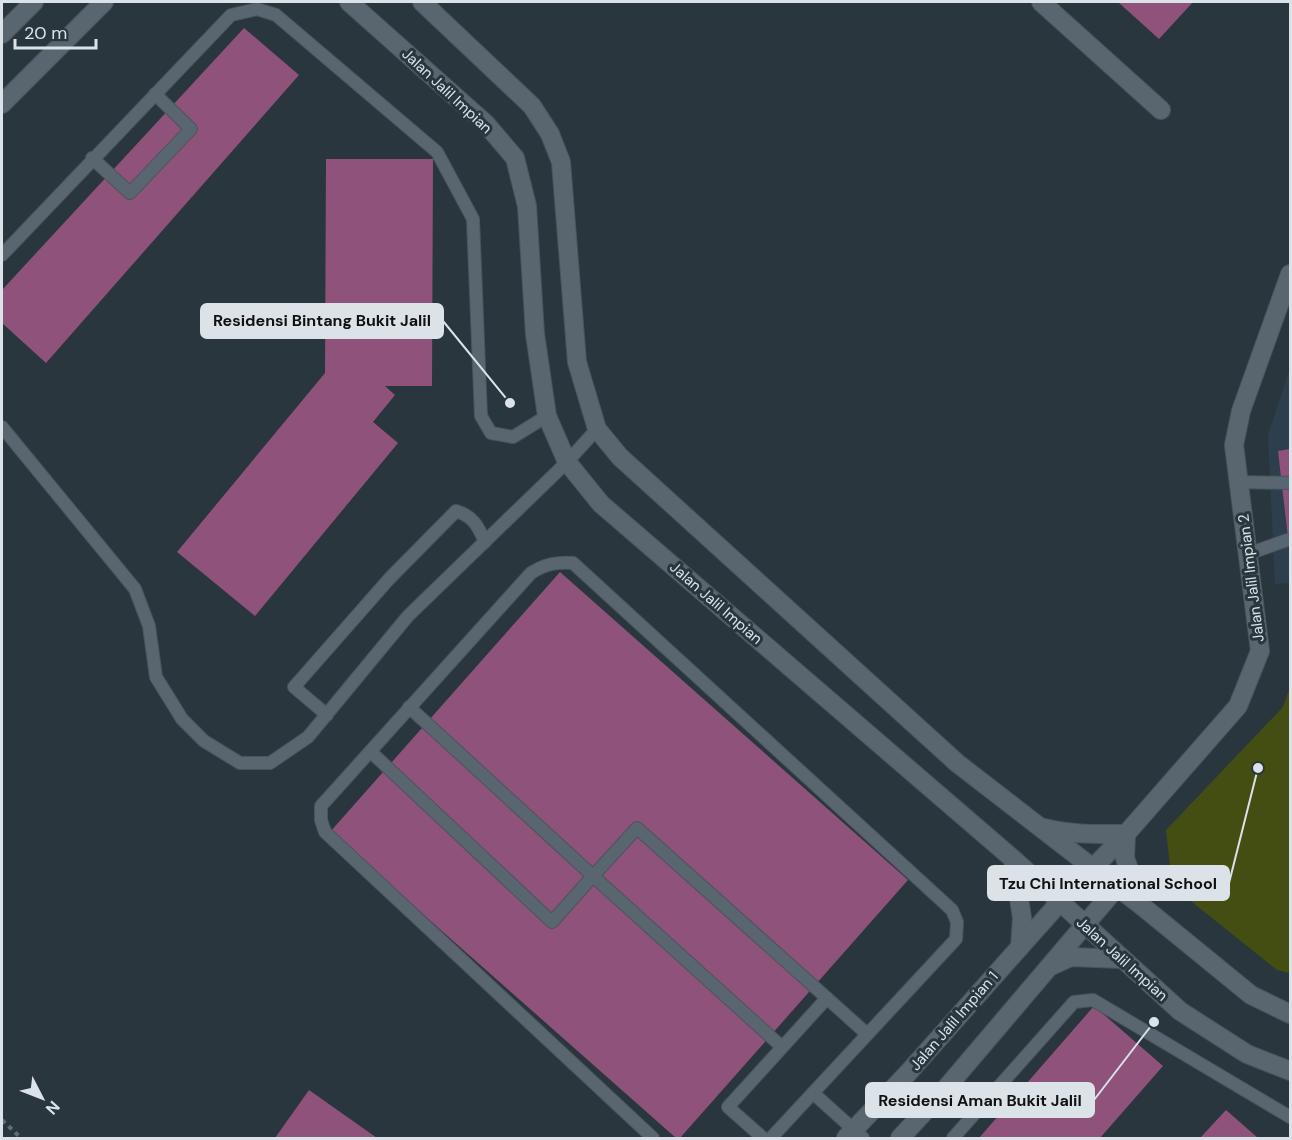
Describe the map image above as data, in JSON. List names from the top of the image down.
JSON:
{
  "streets": {
    "street": ["Jalan Jalil Impian", "Jalan Jalil Impian 2", "Jalan Jalil Impian 1"]
  },
  "crossings": [
    ["Jalan Jalil Impian", "Jalan Jalil Impian 2"],
    ["Jalan Jalil Impian", "Jalan Jalil Impian 1"],
    ["Jalan Jalil Impian 2", "Jalan Jalil Impian 1"]
  ],
  "places": ["Residensi Bintang Bukit Jalil", "Tzu Chi International School", "Residensi Aman Bukit Jalil"],
  "scale_bar": "20 m",
  "north": "bottom right"
}
